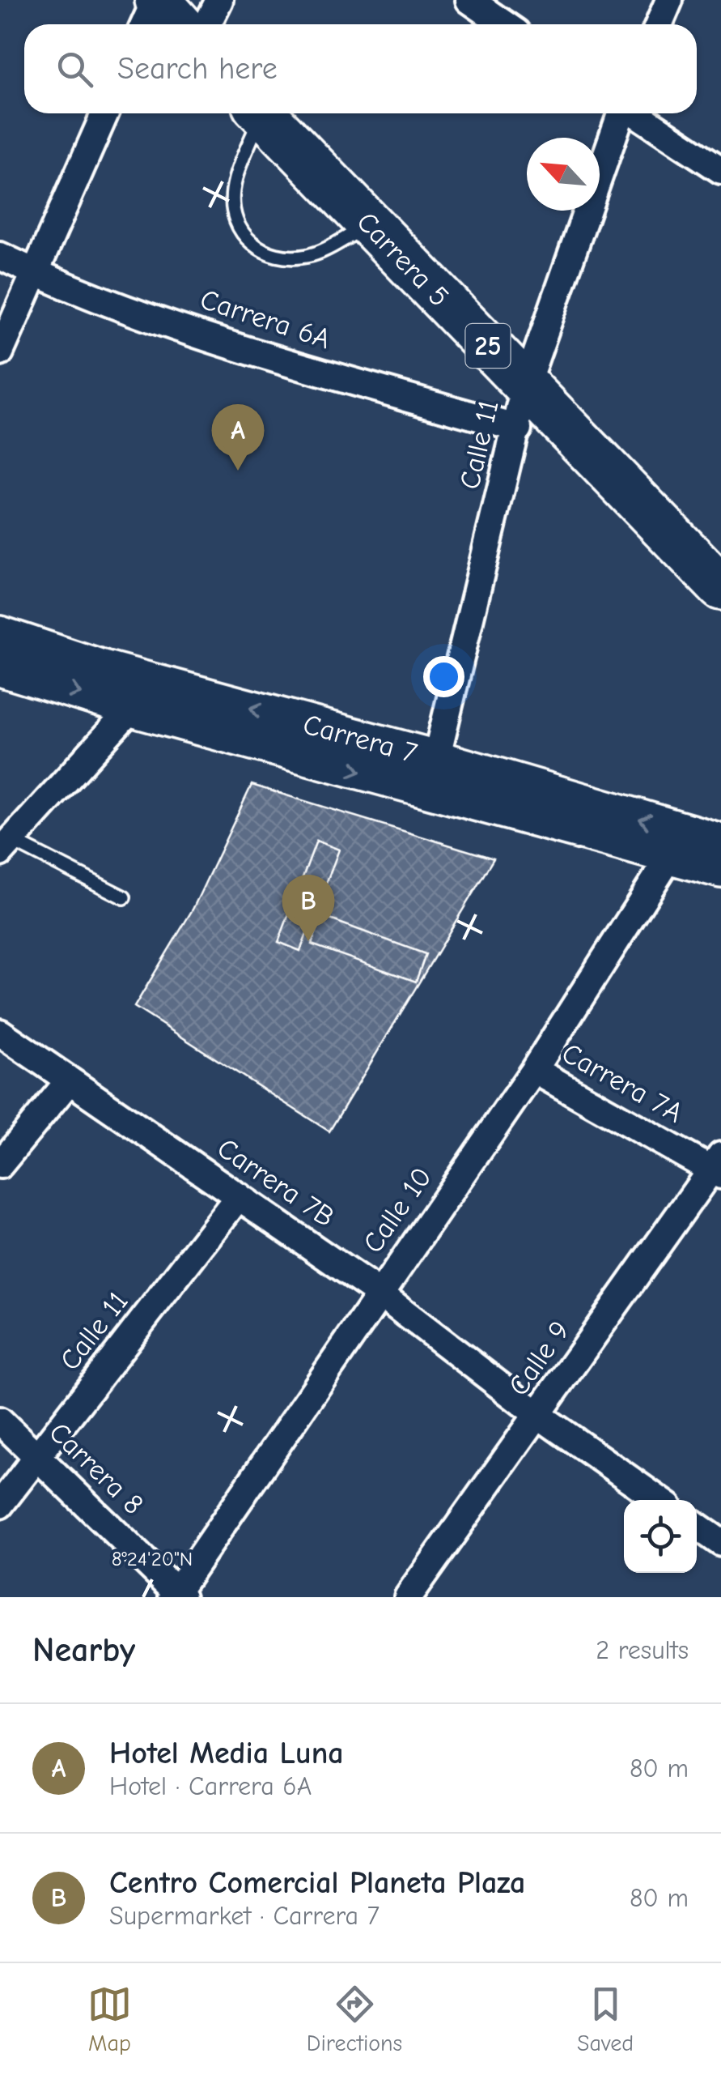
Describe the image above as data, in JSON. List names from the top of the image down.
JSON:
{
  "streets": {
    "highway": ["Carrera 5", "25"],
    "main road": ["Carrera 7"],
    "street": [
      "Carrera 6A",
      "Calle 11",
      "Carrera 7A",
      "Carrera 7B",
      "Calle 10",
      "Calle 9",
      "Carrera 8"
    ]
  },
  "crossings": [
    ["Carrera 5", "Calle 11"],
    ["Carrera 6A", "Calle 11"],
    ["Calle 11", "Carrera 7"],
    ["Calle 11", "Carrera 7B"],
    ["Calle 11", "Carrera 8"],
    ["Carrera 7", "Calle 10"],
    ["Carrera 7A", "Calle 10"],
    ["Carrera 7A", "Calle 9"],
    ["Carrera 7B", "Calle 10"],
    ["Carrera 7B", "Calle 9"],
    ["Calle 10", "Carrera 8"]
  ],
  "north": "top left",
  "page": {
    "search": "Search here",
    "pins": ["A", "B"],
    "heading": ["Nearby", "2 results"],
    "list": [
      {
        "mark": "A",
        "name": "Hotel Media Luna",
        "note": "Hotel · Carrera 6A",
        "value": "80 m"
      },
      {
        "mark": "B",
        "name": "Centro Comercial Planeta Plaza",
        "note": "Supermarket · Carrera 7",
        "value": "80 m"
      }
    ],
    "nav": ["Map", "Directions", "Saved"]
  },
  "coordinates": ["8°24'20\"N"]
}
